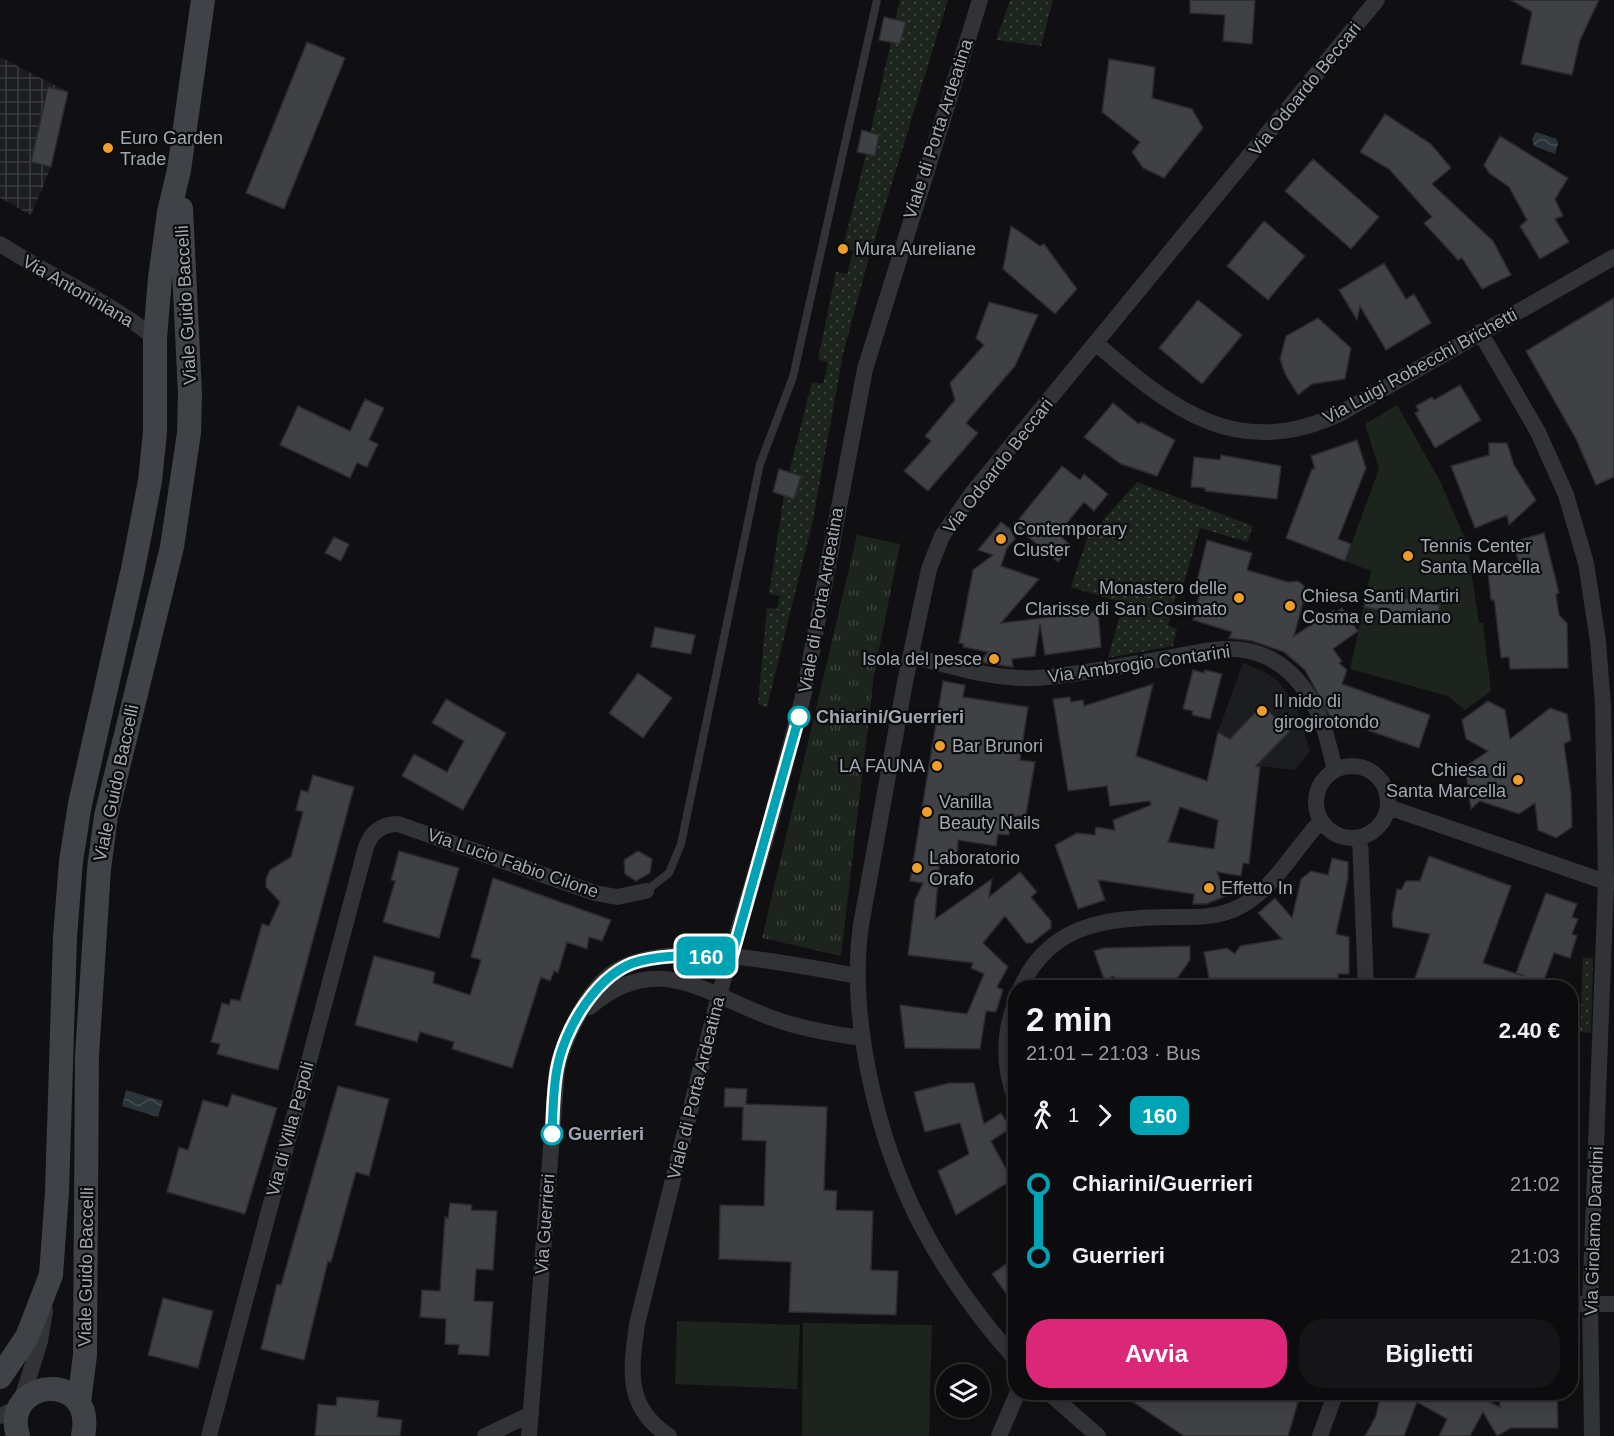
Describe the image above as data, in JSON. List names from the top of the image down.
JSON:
{
  "streets": {
    "street": [
      "Via Odoardo Beccari",
      "Viale di Porta Ardeatina",
      "Via Antoniniana",
      "Viale Guido Baccelli",
      "Via Luigi Robecchi Brichetti",
      "Via Ambrogio Contarini",
      "Via Lucio Fabio Cilone",
      "Via di Villa Pepoli",
      "Via Guerrieri",
      "Via Girolamo Dandini"
    ]
  },
  "crossings": [
    ["Via Odoardo Beccari", "Via Luigi Robecchi Brichetti"],
    ["Via Odoardo Beccari", "Via Ambrogio Contarini"],
    ["Via Odoardo Beccari", "Via Guerrieri"],
    ["Viale di Porta Ardeatina", "Via Guerrieri"],
    ["Via Antoniniana", "Viale Guido Baccelli"],
    ["Via Luigi Robecchi Brichetti", "Via Girolamo Dandini"],
    ["Via Lucio Fabio Cilone", "Via di Villa Pepoli"]
  ],
  "places": [
    "Euro Garden Trade",
    "Mura Aureliane",
    "Contemporary Cluster",
    "Tennis Center Santa Marcella",
    "Monastero delle Clarisse di San Cosimato",
    "Chiesa Santi Martiri Cosma e Damiano",
    "Isola del pesce",
    "Il nido di girogirotondo",
    "Chiarini/Guerrieri",
    "Bar Brunori",
    "LA FAUNA",
    "Chiesa di Santa Marcella",
    "Vanilla Beauty Nails",
    "Laboratorio Orafo",
    "Effetto In",
    "Guerrieri"
  ],
  "lines": ["bus line 160"],
  "page": {
    "on_map": "160",
    "heading": ["2 min", "21:01 – 21:03 · Bus", "2.40 €"],
    "legs": ["1", "160"],
    "list": [
      {
        "name": "Chiarini/Guerrieri",
        "value": "21:02"
      },
      {
        "name": "Guerrieri",
        "value": "21:03"
      }
    ],
    "buttons": ["Avvia", "Biglietti"]
  }
}
